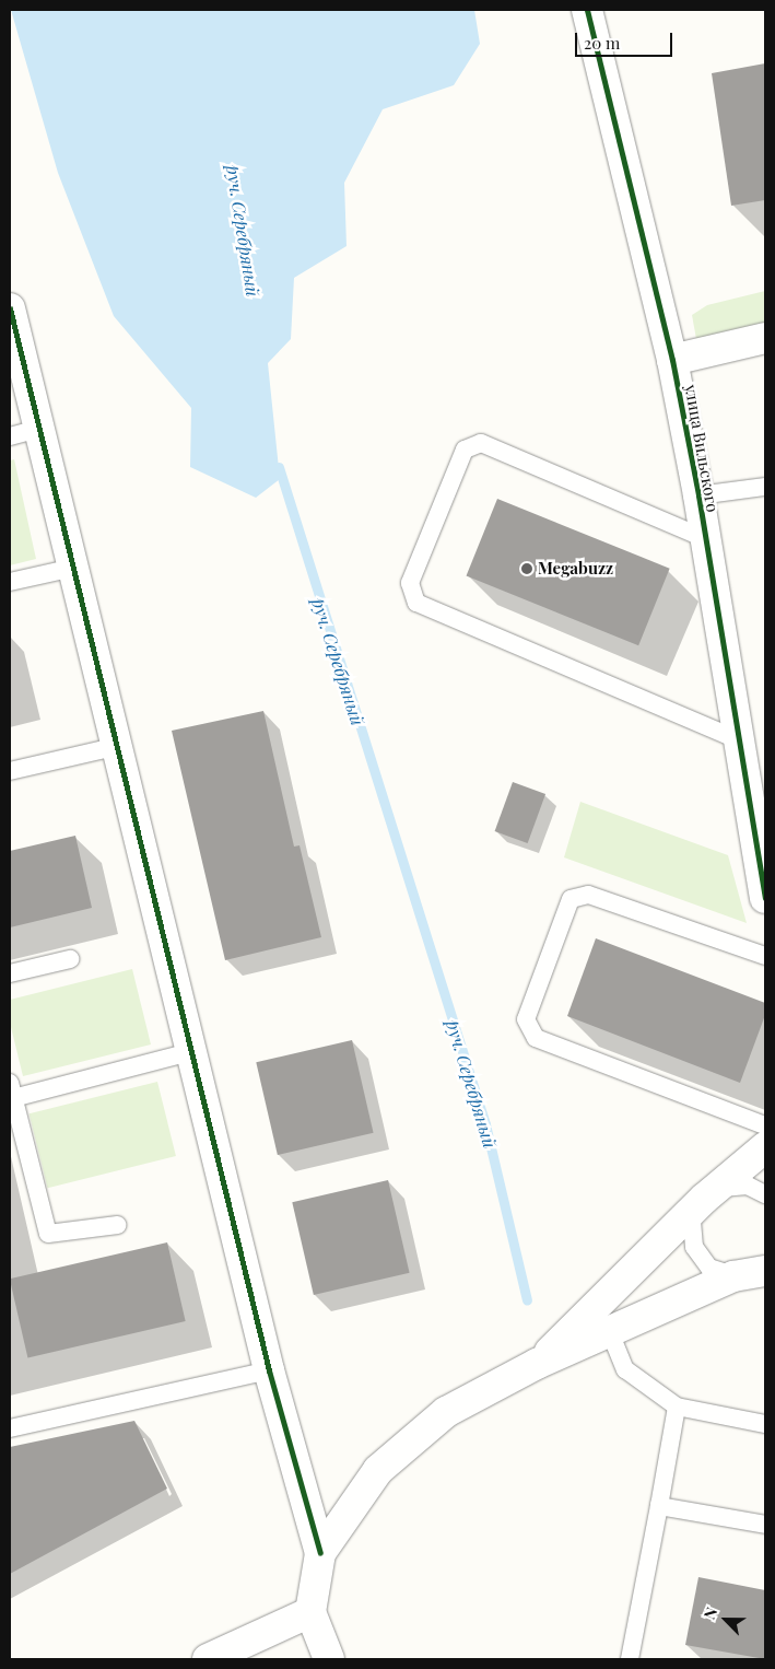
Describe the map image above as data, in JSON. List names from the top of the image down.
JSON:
{
  "streets": {
    "street": ["улица Вильского"]
  },
  "water": ["руч. Серебряный"],
  "places": ["Megabuzz"],
  "scale_bar": "20 m",
  "north": "top left"
}
